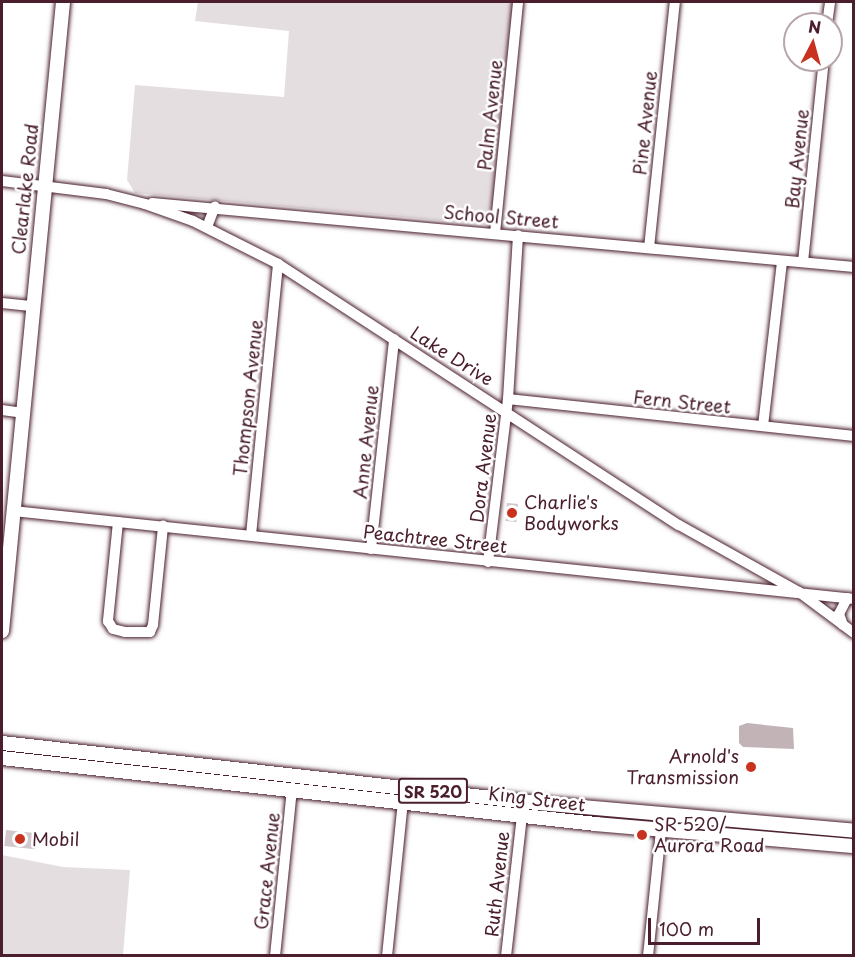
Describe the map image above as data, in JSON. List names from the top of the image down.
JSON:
{
  "streets": {
    "main road": ["Clearlake Road", "SR 520", "King Street"],
    "street": [
      "Palm Avenue",
      "Pine Avenue",
      "Bay Avenue",
      "School Street",
      "Lake Drive",
      "Thompson Avenue",
      "Fern Street",
      "Anne Avenue",
      "Dora Avenue",
      "Peachtree Street",
      "Grace Avenue",
      "Ruth Avenue"
    ]
  },
  "crossings": [
    ["Palm Avenue", "School Street"],
    ["Pine Avenue", "School Street"],
    ["Bay Avenue", "School Street"],
    ["Clearlake Road", "Lake Drive"],
    ["Clearlake Road", "Peachtree Street"],
    ["School Street", "Lake Drive"],
    ["School Street", "Dora Avenue"],
    ["Lake Drive", "Thompson Avenue"],
    ["Lake Drive", "Fern Street"],
    ["Lake Drive", "Anne Avenue"],
    ["Lake Drive", "Dora Avenue"],
    ["Lake Drive", "Peachtree Street"],
    ["Thompson Avenue", "Peachtree Street"],
    ["Fern Street", "Dora Avenue"],
    ["Anne Avenue", "Peachtree Street"],
    ["Dora Avenue", "Peachtree Street"],
    ["King Street", "Grace Avenue"],
    ["King Street", "Ruth Avenue"]
  ],
  "places": [
    "Charlie's Bodyworks",
    "Arnold's Transmission",
    "SR 520/ Aurora Road",
    "Mobil"
  ],
  "scale_bar": "100 m",
  "north": "top"
}
